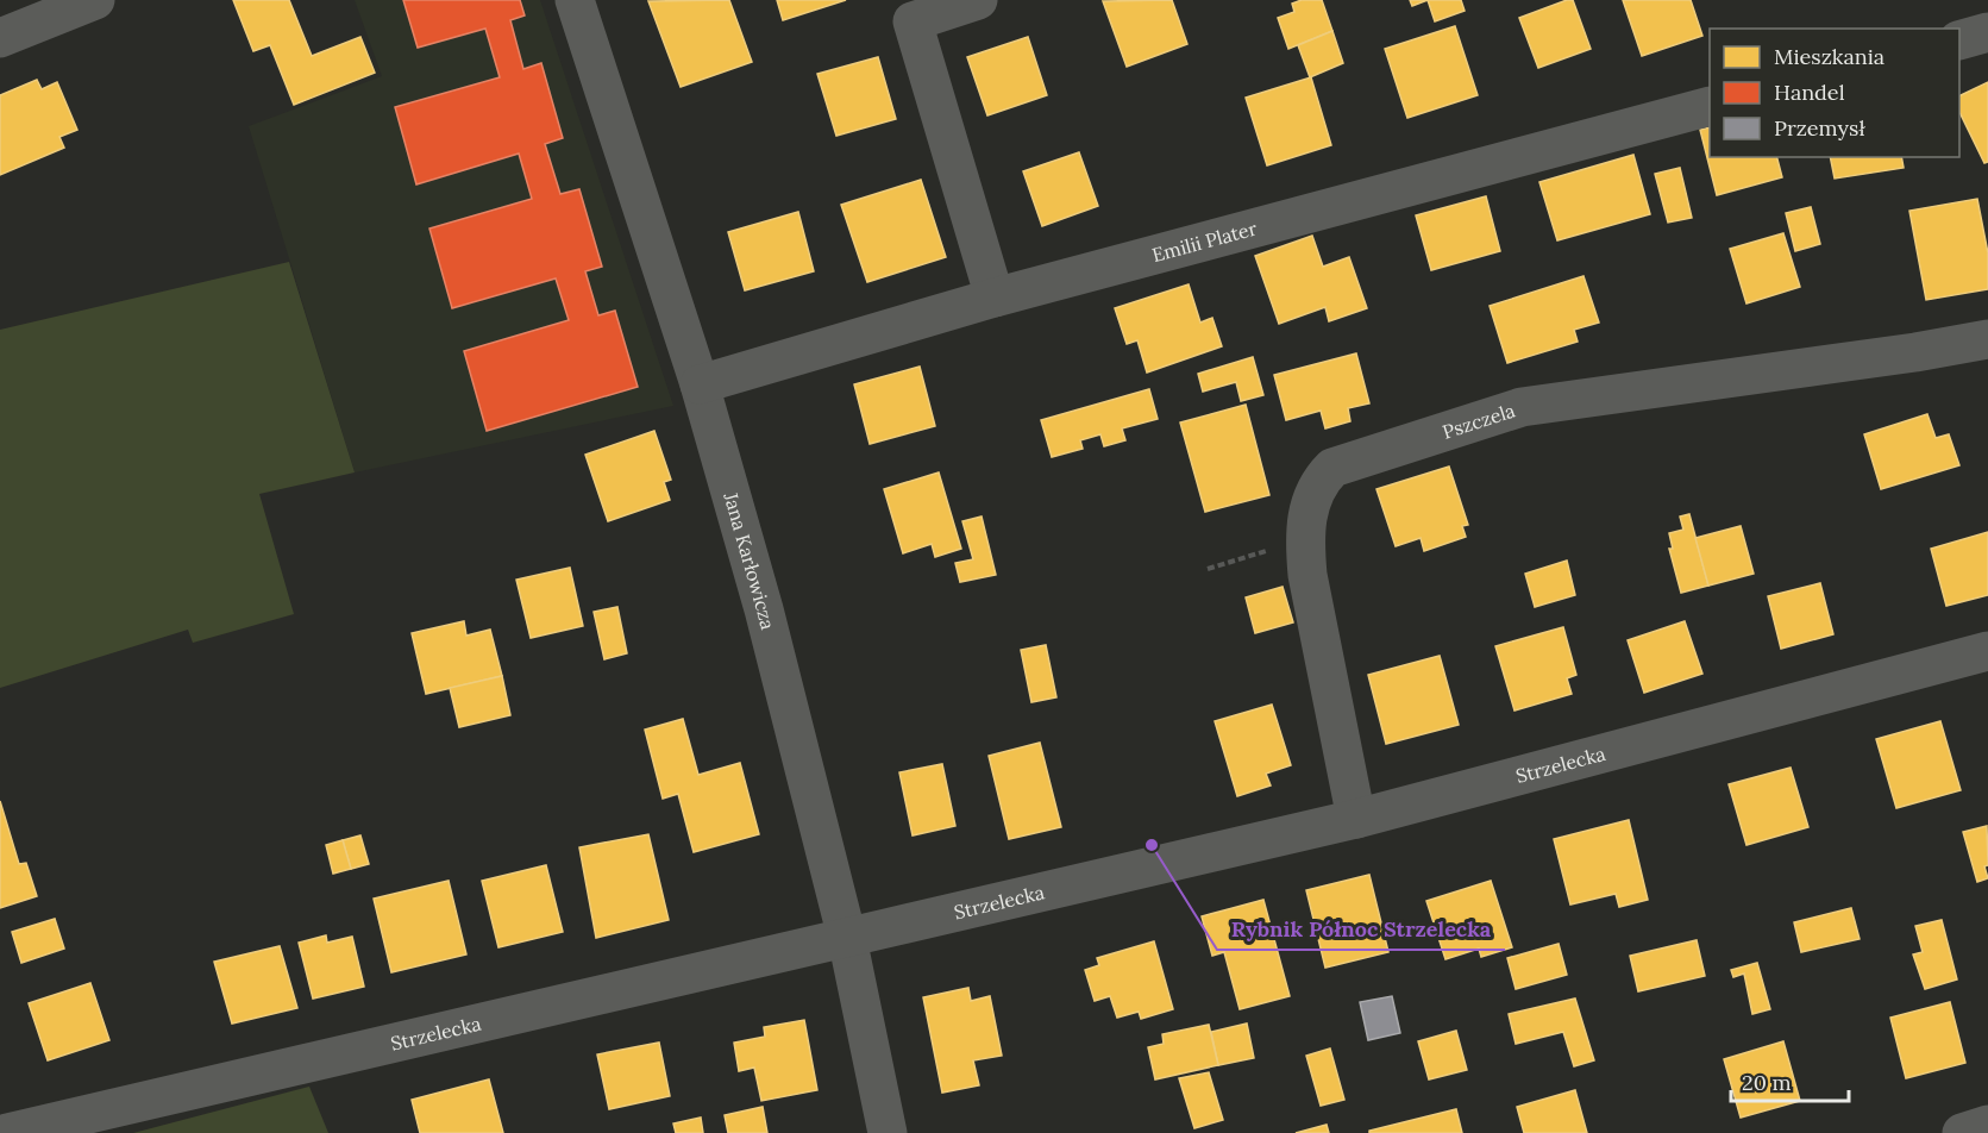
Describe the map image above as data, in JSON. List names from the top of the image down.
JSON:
{
  "streets": {
    "street": [
      "Emilii Plater",
      "Pszczela",
      "Jana Karłowicza",
      "Strzelecka"
    ]
  },
  "crossings": [
    ["Emilii Plater", "Jana Karłowicza"],
    ["Pszczela", "Strzelecka"],
    ["Jana Karłowicza", "Strzelecka"]
  ],
  "places": ["Rybnik Północ Strzelecka"],
  "legend": ["Mieszkania", "Handel", "Przemysł"],
  "scale_bar": "20 m"
}
